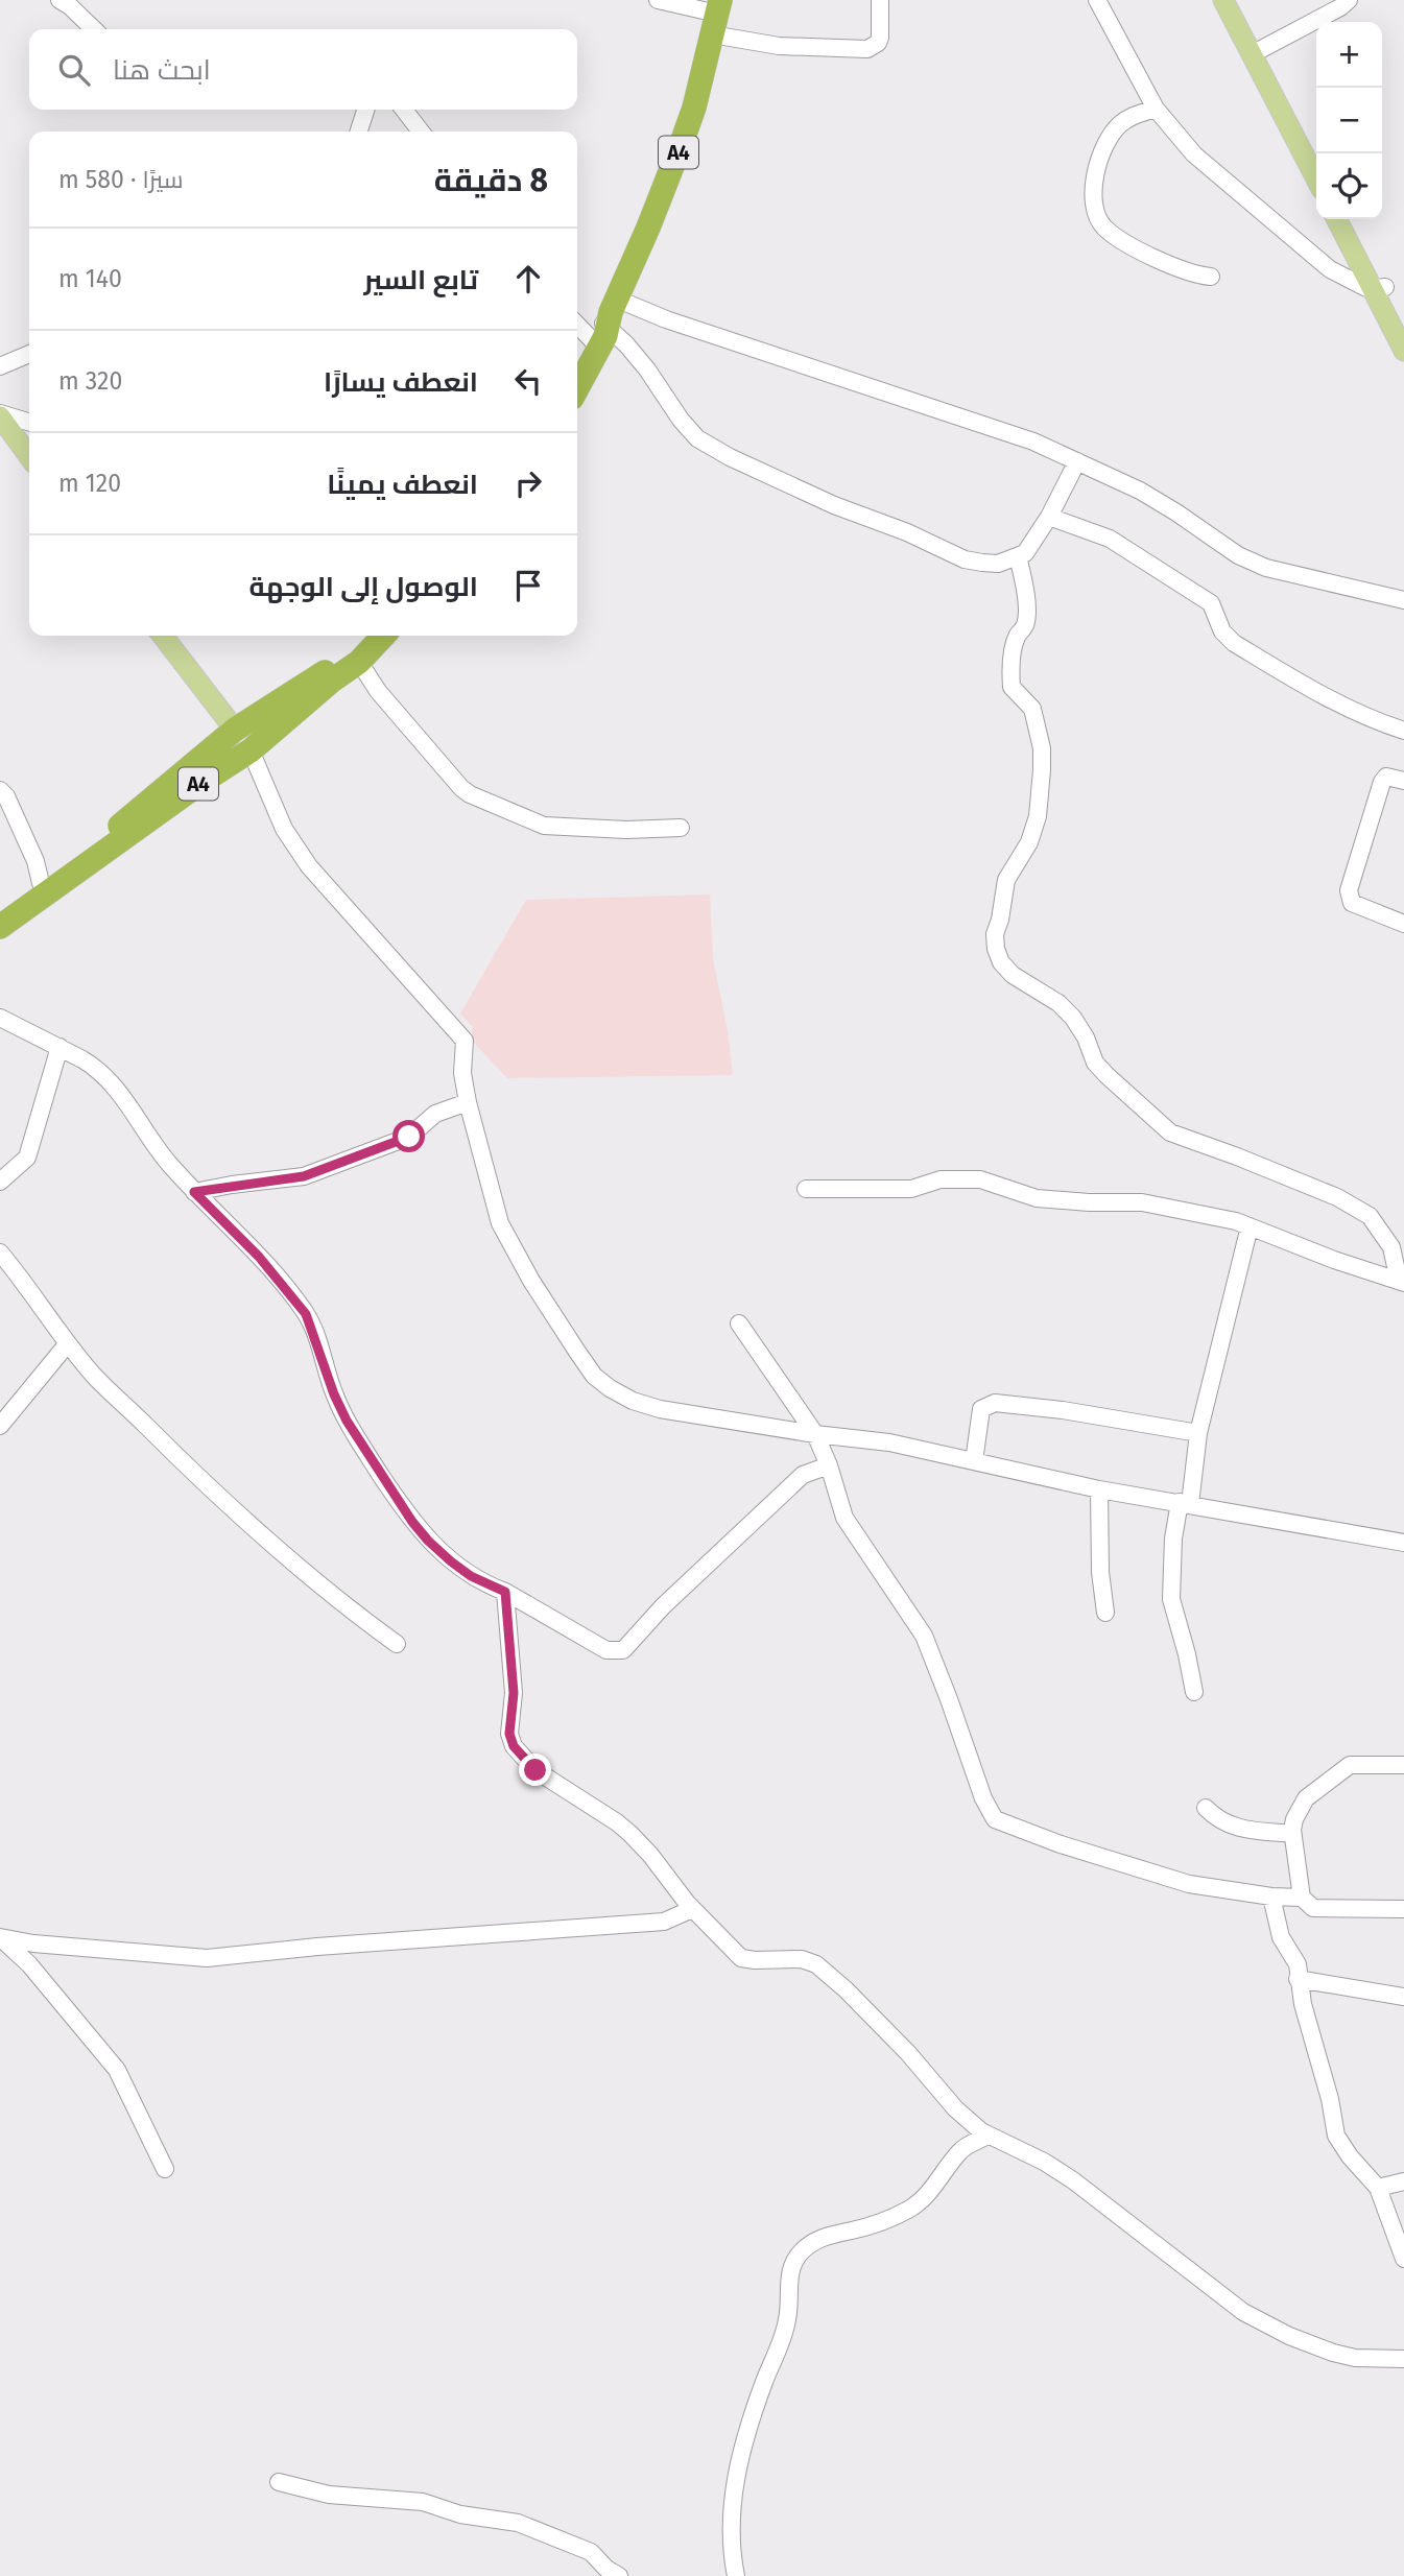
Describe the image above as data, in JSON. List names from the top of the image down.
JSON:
{
  "streets": {
    "highway": ["A4"]
  },
  "page": {
    "map_buttons": ["+", "−"],
    "search": "ابحث هنا",
    "heading": ["8 دقيقة", "سيرًا · 580 m"],
    "list": [
      ["تابع السير", "140 m"],
      ["انعطف يسارًا", "320 m"],
      ["انعطف يمينًا", "120 m"],
      "الوصول إلى الوجهة"
    ]
  }
}
